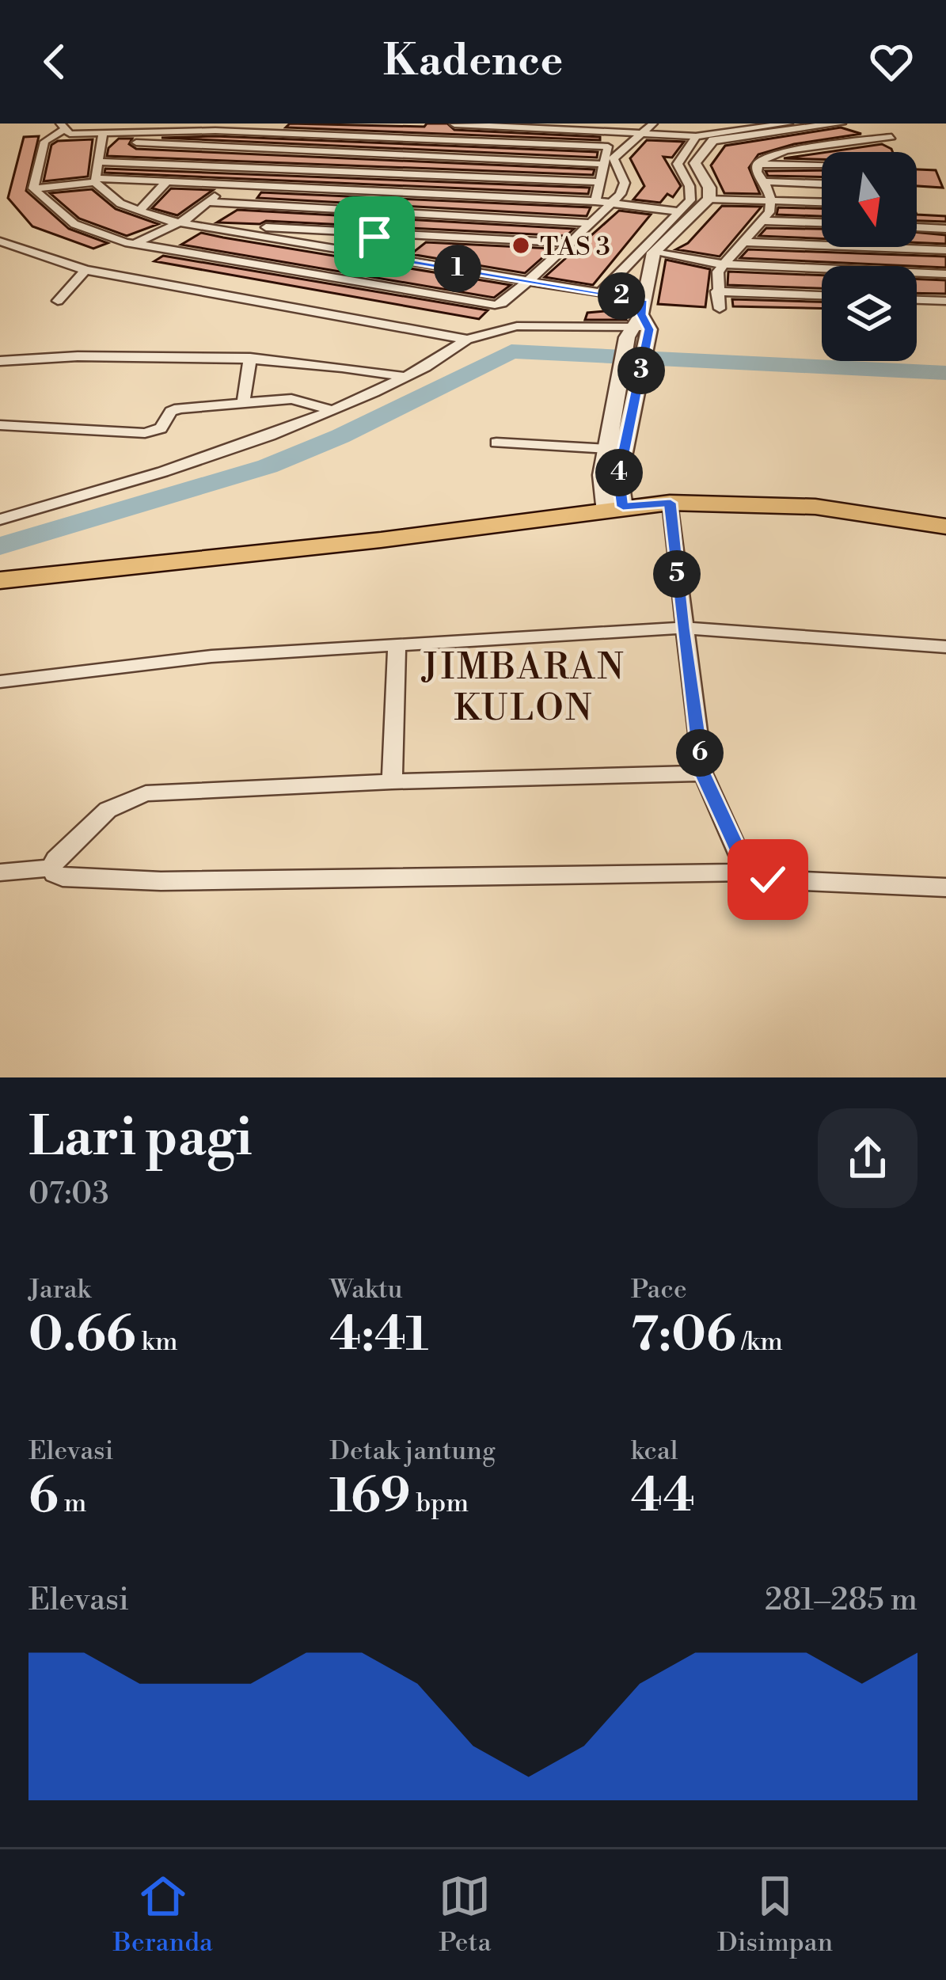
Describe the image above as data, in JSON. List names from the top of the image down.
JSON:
{
  "districts": ["JIMBARAN KULON"],
  "places": ["TAS 3"],
  "north": "bottom",
  "page": {
    "header": "Kadence",
    "pins": [
      "1",
      "2",
      "3",
      "4",
      "5",
      "6"
    ],
    "heading": ["Lari pagi", "07:03"],
    "stats": [
      ["Jarak", "0.66 km"],
      ["Waktu", "4:41"],
      ["Pace", "7:06 /km"],
      ["Elevasi", "6 m"],
      ["Detak jantung", "169 bpm"],
      ["kcal", "44"]
    ],
    "chart": ["Elevasi", "281–285 m"],
    "tabs": ["Beranda", "Peta", "Disimpan"]
  }
}
